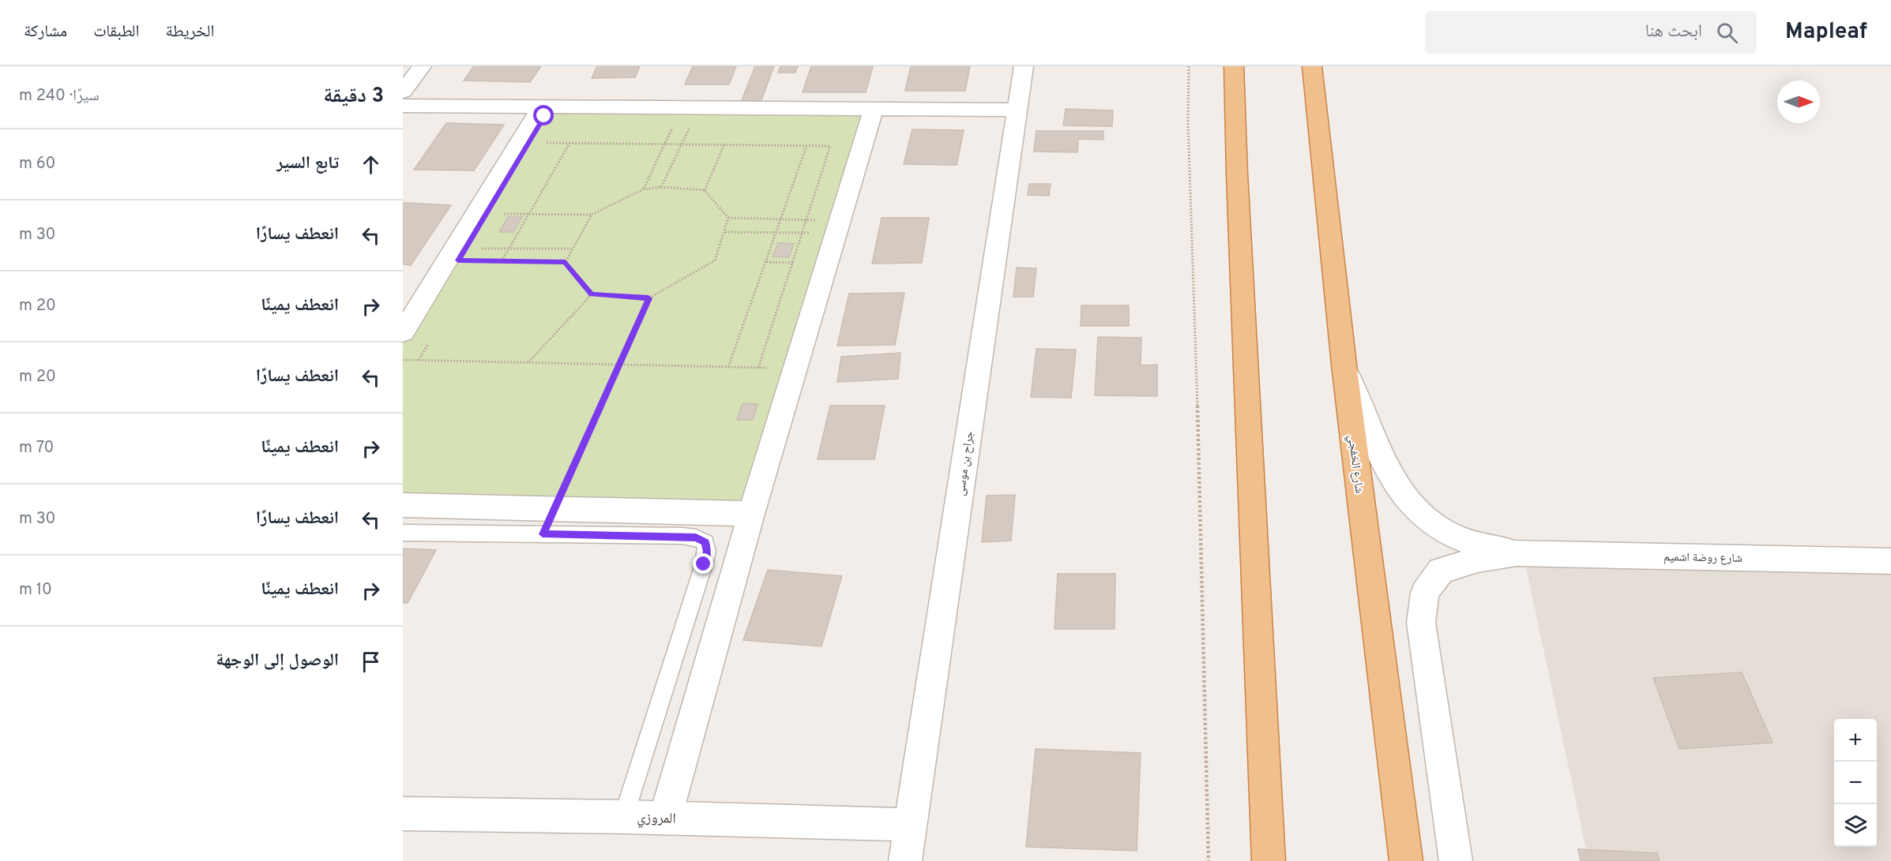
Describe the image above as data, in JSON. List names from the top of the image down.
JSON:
{
  "streets": {
    "highway": ["شارع الخفجي"],
    "street": ["جراح بن موسى", "شارع روضة اشميم", "المروزي"]
  },
  "crossings": [
    ["جراح بن موسى", "المروزي"],
    ["شارع الخفجي", "شارع روضة اشميم"]
  ],
  "north": "right",
  "page": {
    "header": "Mapleaf",
    "search": "ابحث هنا",
    "nav": ["الخريطة", "الطبقات", "مشاركة"],
    "heading": ["3 دقيقة", "سيرًا · 240 m"],
    "list": [
      ["تابع السير", "60 m"],
      ["انعطف يسارًا", "30 m"],
      ["انعطف يمينًا", "20 m"],
      ["انعطف يسارًا", "20 m"],
      ["انعطف يمينًا", "70 m"],
      ["انعطف يسارًا", "30 m"],
      ["انعطف يمينًا", "10 m"],
      "الوصول إلى الوجهة"
    ],
    "map_buttons": ["+", "−"]
  }
}
